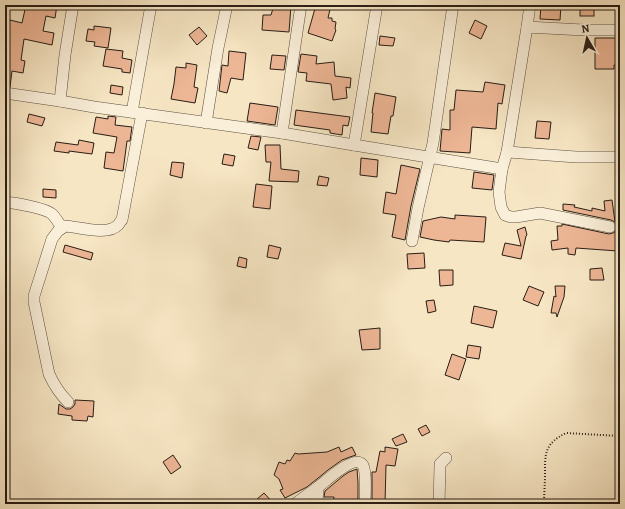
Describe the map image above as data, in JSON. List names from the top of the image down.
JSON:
{
  "north": "top"
}
